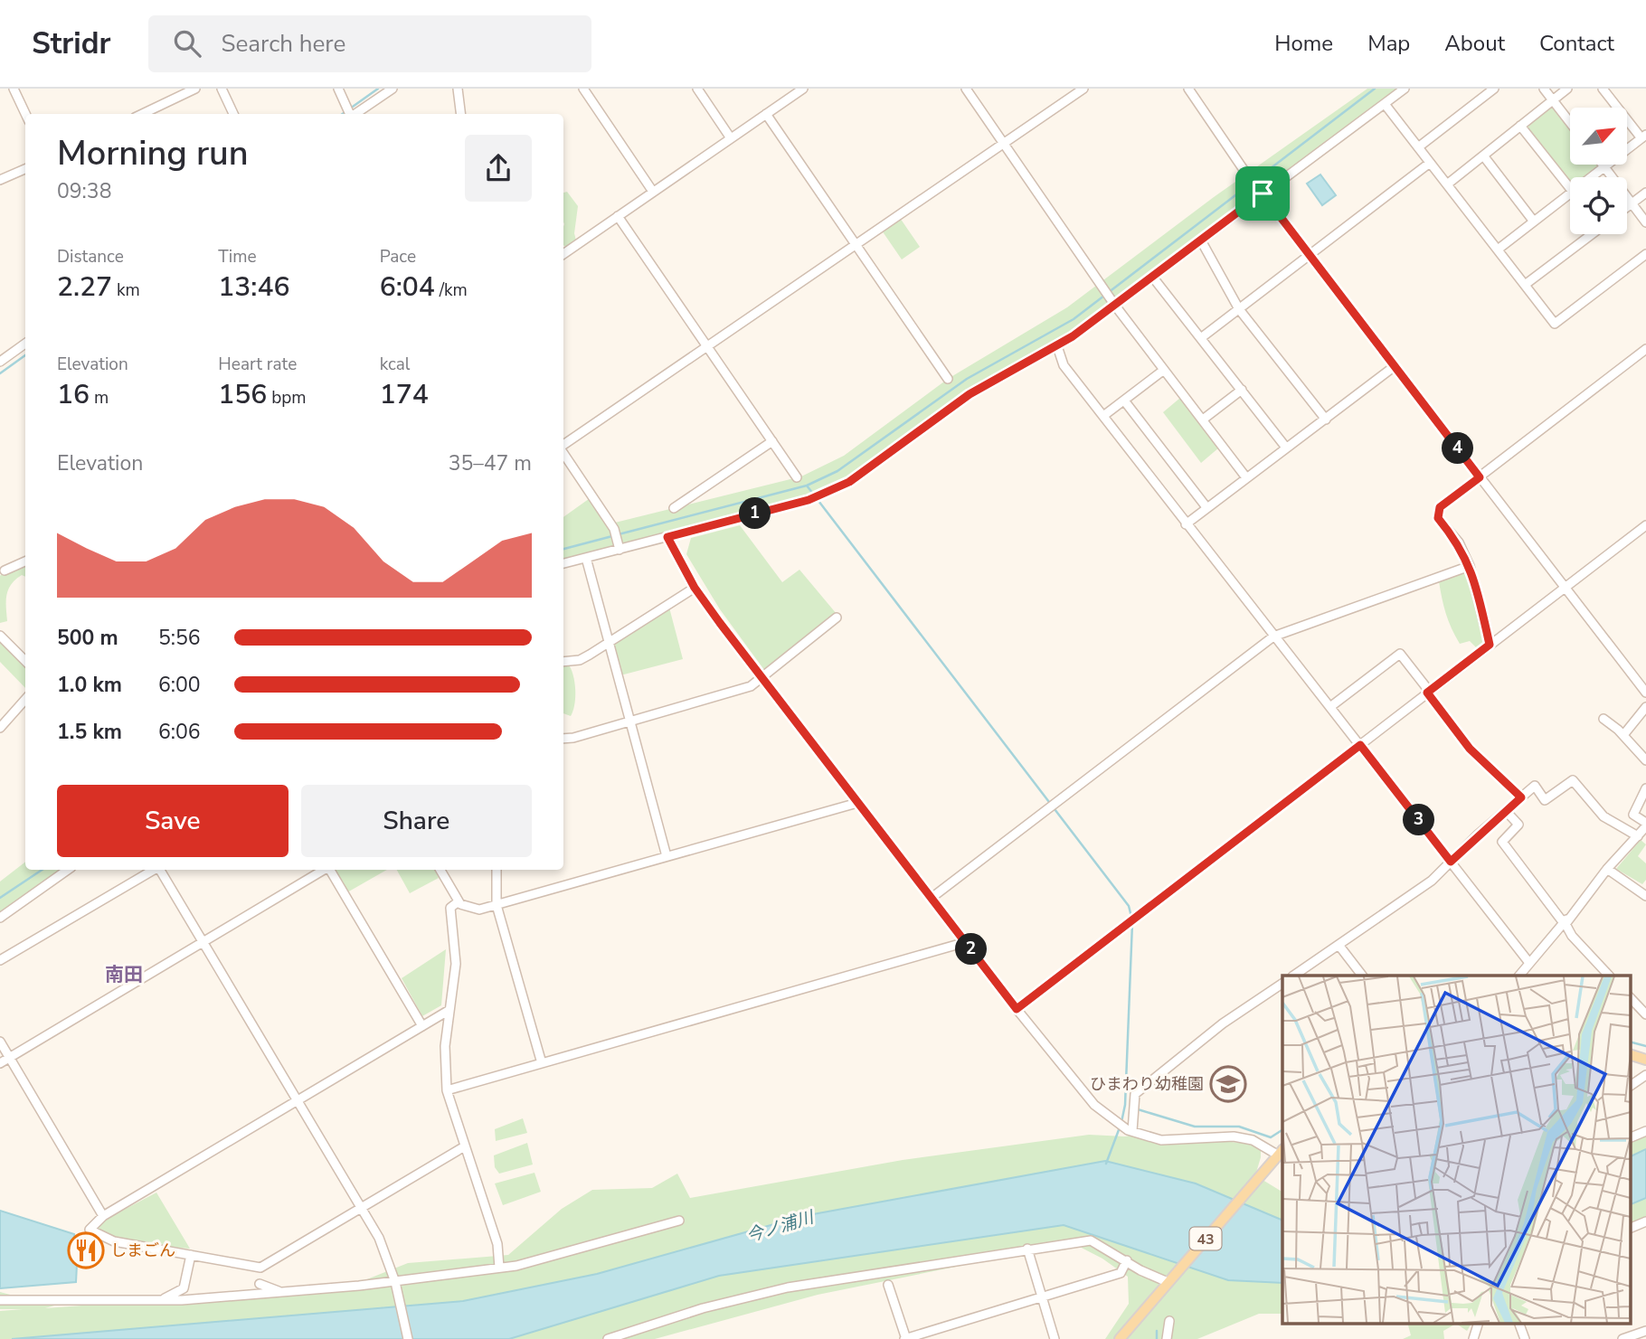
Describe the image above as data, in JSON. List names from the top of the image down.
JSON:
{
  "streets": {
    "main road": ["43"]
  },
  "districts": ["南田"],
  "water": ["今ノ浦川"],
  "places": {
    "school or university": ["ひまわり幼稚園"],
    "restaurant": ["しまごん"]
  },
  "north": "top right",
  "page": {
    "header": "Stridr",
    "search": "Search here",
    "nav": [
      "Home",
      "Map",
      "About",
      "Contact"
    ],
    "heading": ["Morning run", "09:38"],
    "stats": [
      ["Distance", "2.27 km"],
      ["Time", "13:46"],
      ["Pace", "6:04 /km"],
      ["Elevation", "16 m"],
      ["Heart rate", "156 bpm"],
      ["kcal", "174"]
    ],
    "pins": [
      "4",
      "1",
      "3",
      "2"
    ],
    "chart": ["Elevation", "35–47 m"],
    "list": [
      {
        "name": "500 m",
        "note": "5:56"
      },
      {
        "name": "1.0 km",
        "note": "6:00"
      },
      {
        "name": "1.5 km",
        "note": "6:06"
      }
    ],
    "buttons": ["Save", "Share"]
  }
}
